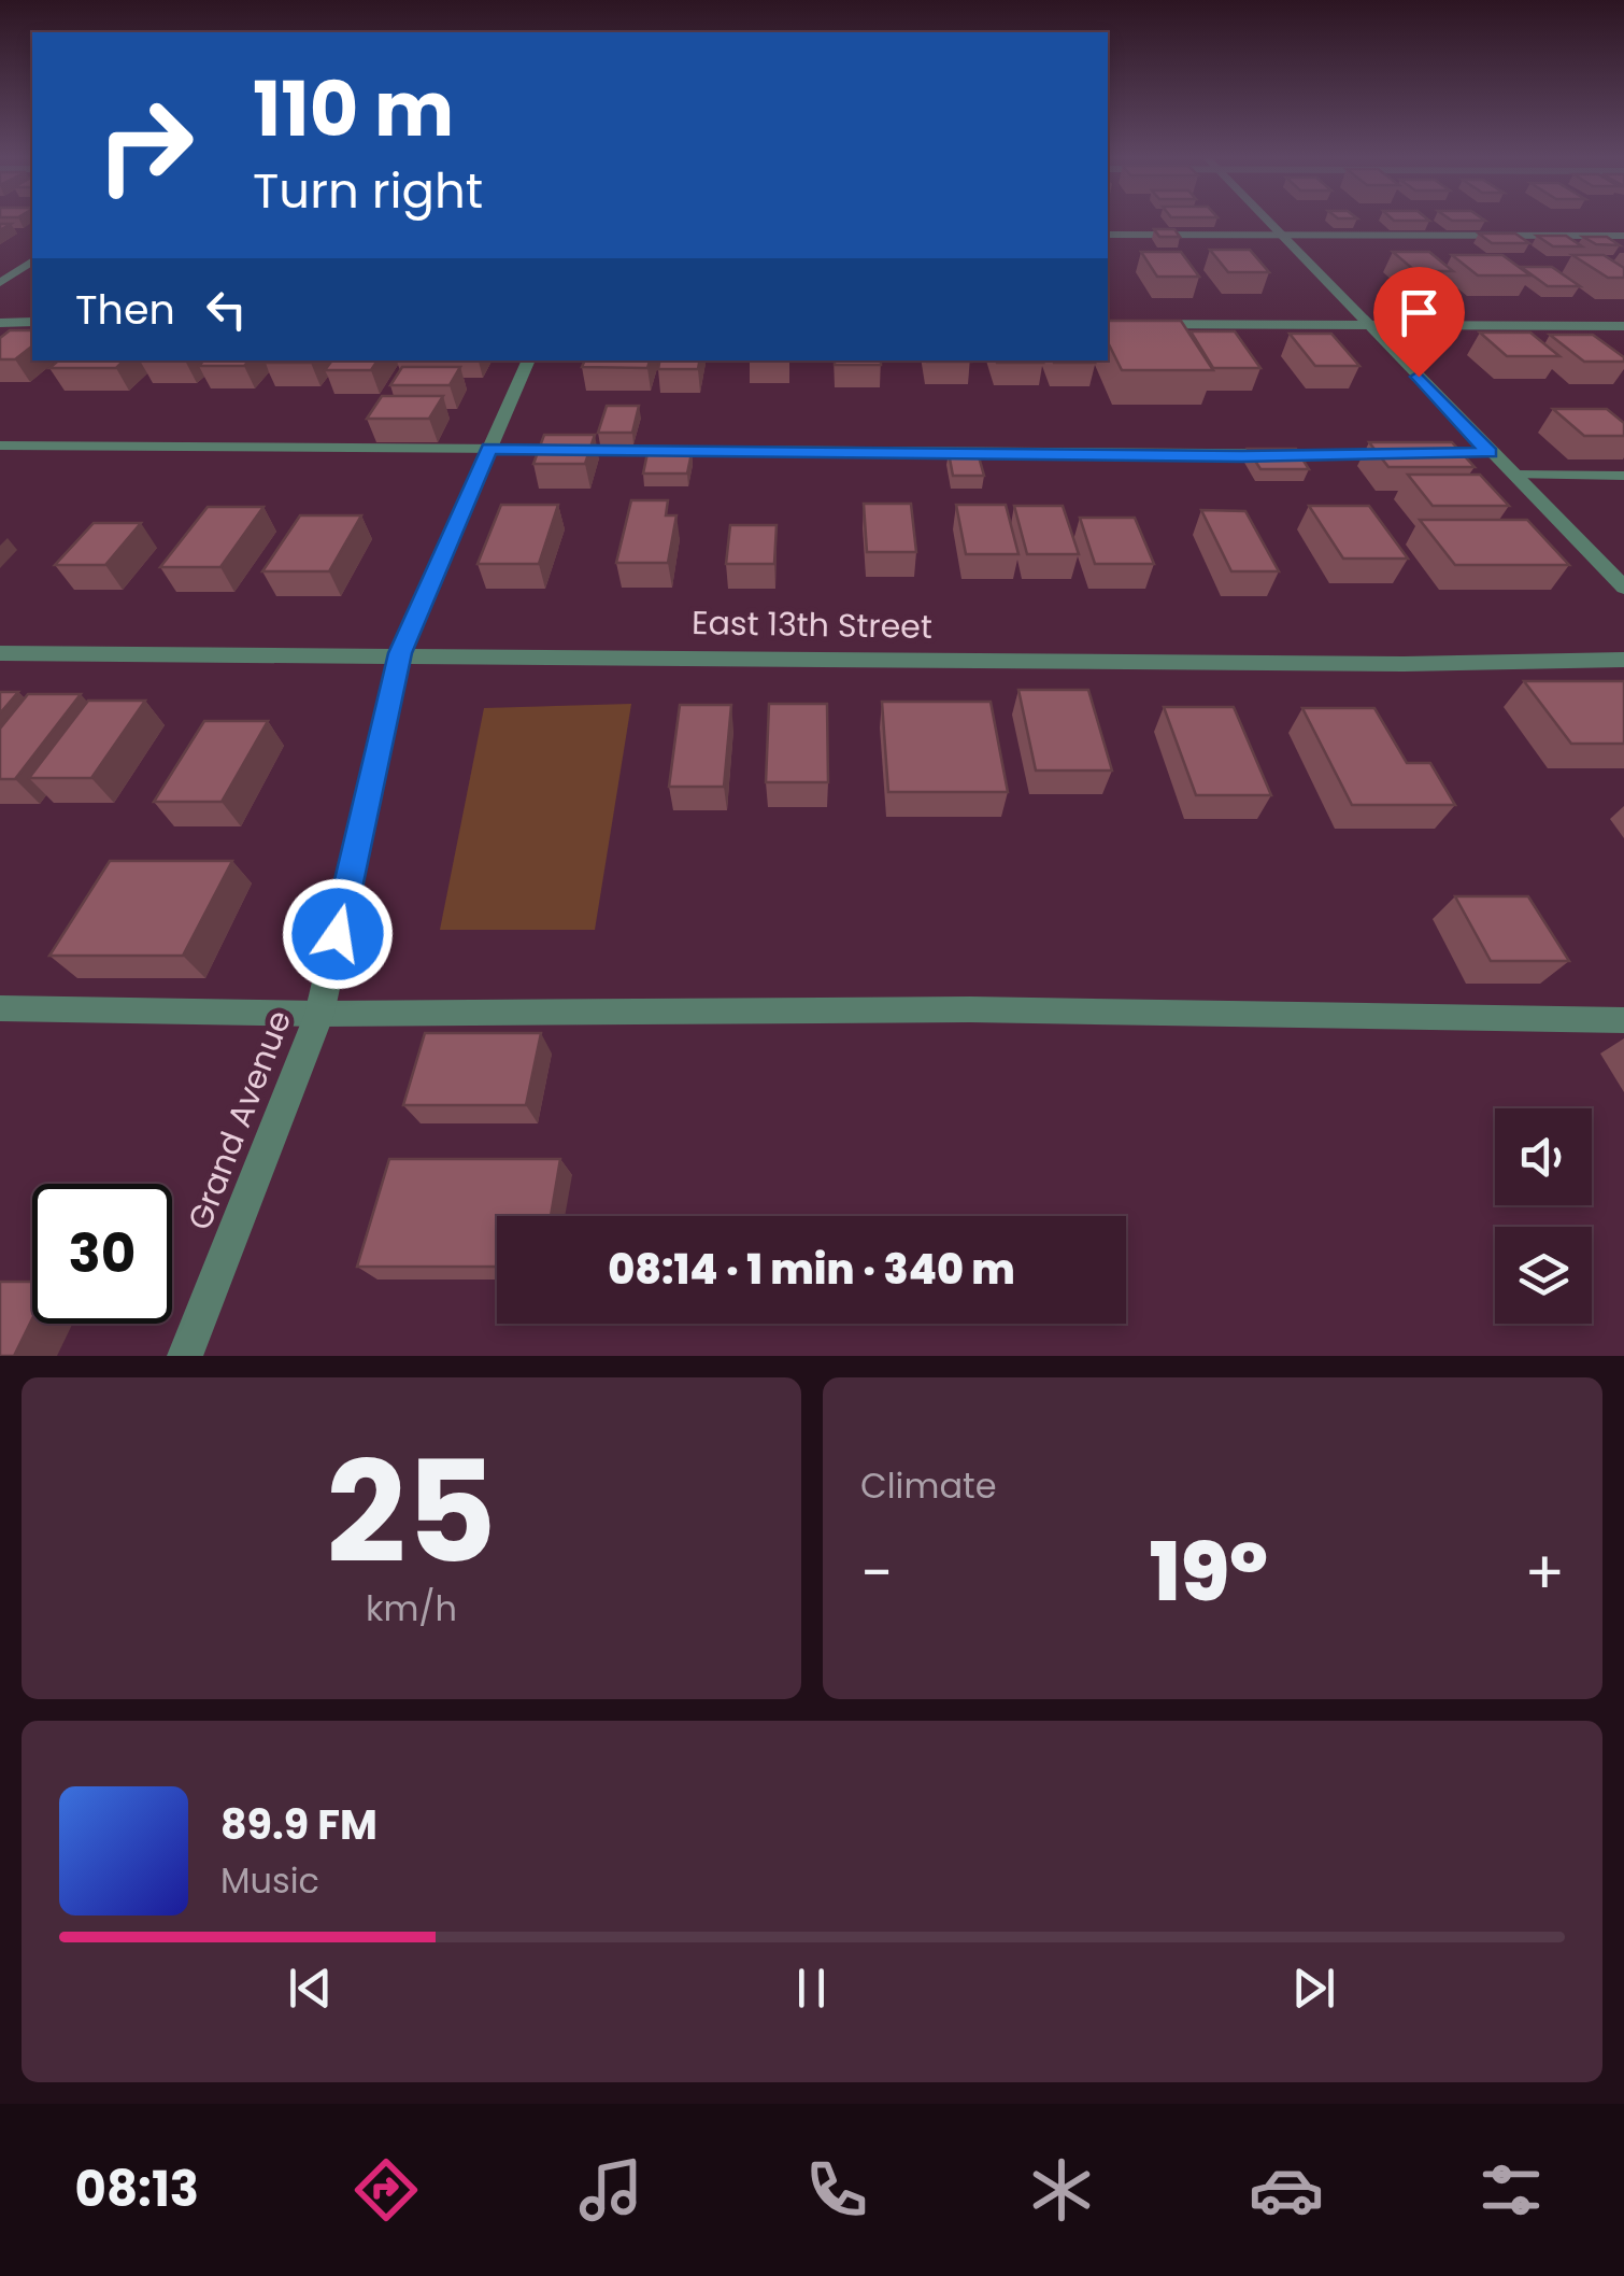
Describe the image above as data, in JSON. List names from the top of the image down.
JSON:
{
  "streets": {
    "street": ["East 13th Street", "Grand Avenue"]
  },
  "crossings": [
    ["East 13th Street", "Grand Avenue"]
  ],
  "page": {
    "turn": ["110 m", "Turn right"],
    "then": "Then",
    "limit": "30",
    "trip": "08:14 · 1 min · 340 m",
    "tile": [
      ["25", "km/h"],
      "Climate"
    ],
    "heat": ["−", "19°", "+"],
    "song": ["89.9 FM", "Music"],
    "tabs": "08:13"
  }
}
